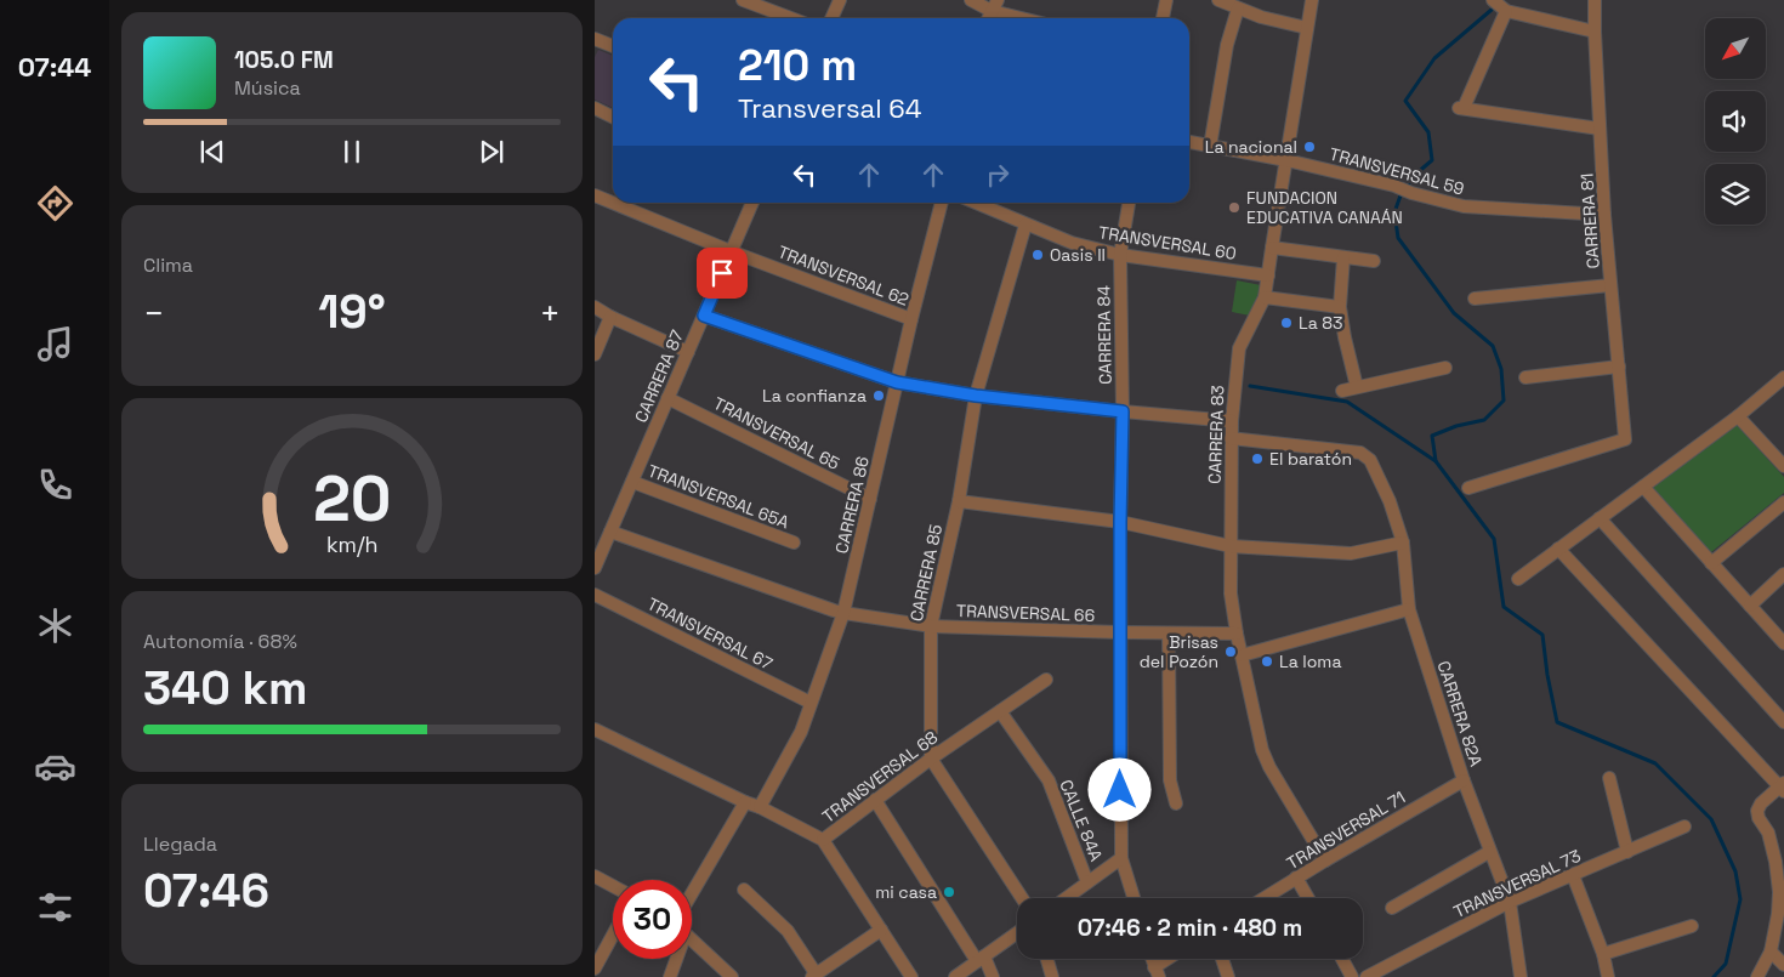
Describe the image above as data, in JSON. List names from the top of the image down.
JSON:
{
  "streets": {
    "street": [
      "TRANSVERSAL 59",
      "CARRERA 81",
      "TRANSVERSAL 60",
      "TRANSVERSAL 62",
      "CARRERA 84",
      "CARRERA 87",
      "TRANSVERSAL 65",
      "CARRERA 83",
      "TRANSVERSAL 65A",
      "CARRERA 86",
      "CARRERA 85",
      "TRANSVERSAL 66",
      "TRANSVERSAL 67",
      "CARRERA 82A",
      "TRANSVERSAL 68",
      "CALLE 84A",
      "TRANSVERSAL 71",
      "TRANSVERSAL 73"
    ]
  },
  "crossings": [
    ["TRANSVERSAL 59", "CARRERA 81"],
    ["TRANSVERSAL 59", "CARRERA 83"],
    ["TRANSVERSAL 60", "CARRERA 84"],
    ["TRANSVERSAL 60", "CARRERA 83"],
    ["TRANSVERSAL 60", "CARRERA 85"],
    ["TRANSVERSAL 62", "CARRERA 87"],
    ["TRANSVERSAL 62", "CARRERA 86"],
    ["CARRERA 84", "TRANSVERSAL 66"],
    ["CARRERA 87", "TRANSVERSAL 65"],
    ["CARRERA 87", "TRANSVERSAL 65A"],
    ["CARRERA 87", "TRANSVERSAL 66"],
    ["TRANSVERSAL 65", "CARRERA 86"],
    ["CARRERA 83", "TRANSVERSAL 66"],
    ["CARRERA 83", "CARRERA 82A"],
    ["CARRERA 83", "TRANSVERSAL 71"],
    ["CARRERA 86", "TRANSVERSAL 66"],
    ["CARRERA 86", "TRANSVERSAL 67"],
    ["CARRERA 86", "TRANSVERSAL 68"],
    ["CARRERA 85", "TRANSVERSAL 66"],
    ["CARRERA 85", "TRANSVERSAL 68"],
    ["CARRERA 82A", "TRANSVERSAL 71"],
    ["CARRERA 82A", "TRANSVERSAL 73"],
    ["TRANSVERSAL 68", "CALLE 84A"]
  ],
  "places": [
    "La nacional",
    "FUNDACION EDUCATIVA CANAÁN",
    "Oasis II",
    "La 83",
    "La confianza",
    "El baratón",
    "Brisas del Pozón",
    "La loma",
    "mi casa"
  ],
  "north": "bottom left",
  "page": {
    "tabs": "07:44",
    "turn": ["210 m", "Transversal 64"],
    "song": ["105.0 FM", "Música"],
    "tile": [
      "Clima",
      ["Autonomía · 68%", "340 km"],
      ["Llegada", "07:46"]
    ],
    "heat": ["−", "19°", "+"],
    "limit": "30",
    "trip": "07:46 · 2 min · 480 m",
    "gauge": ["20", "km/h"]
  }
}
